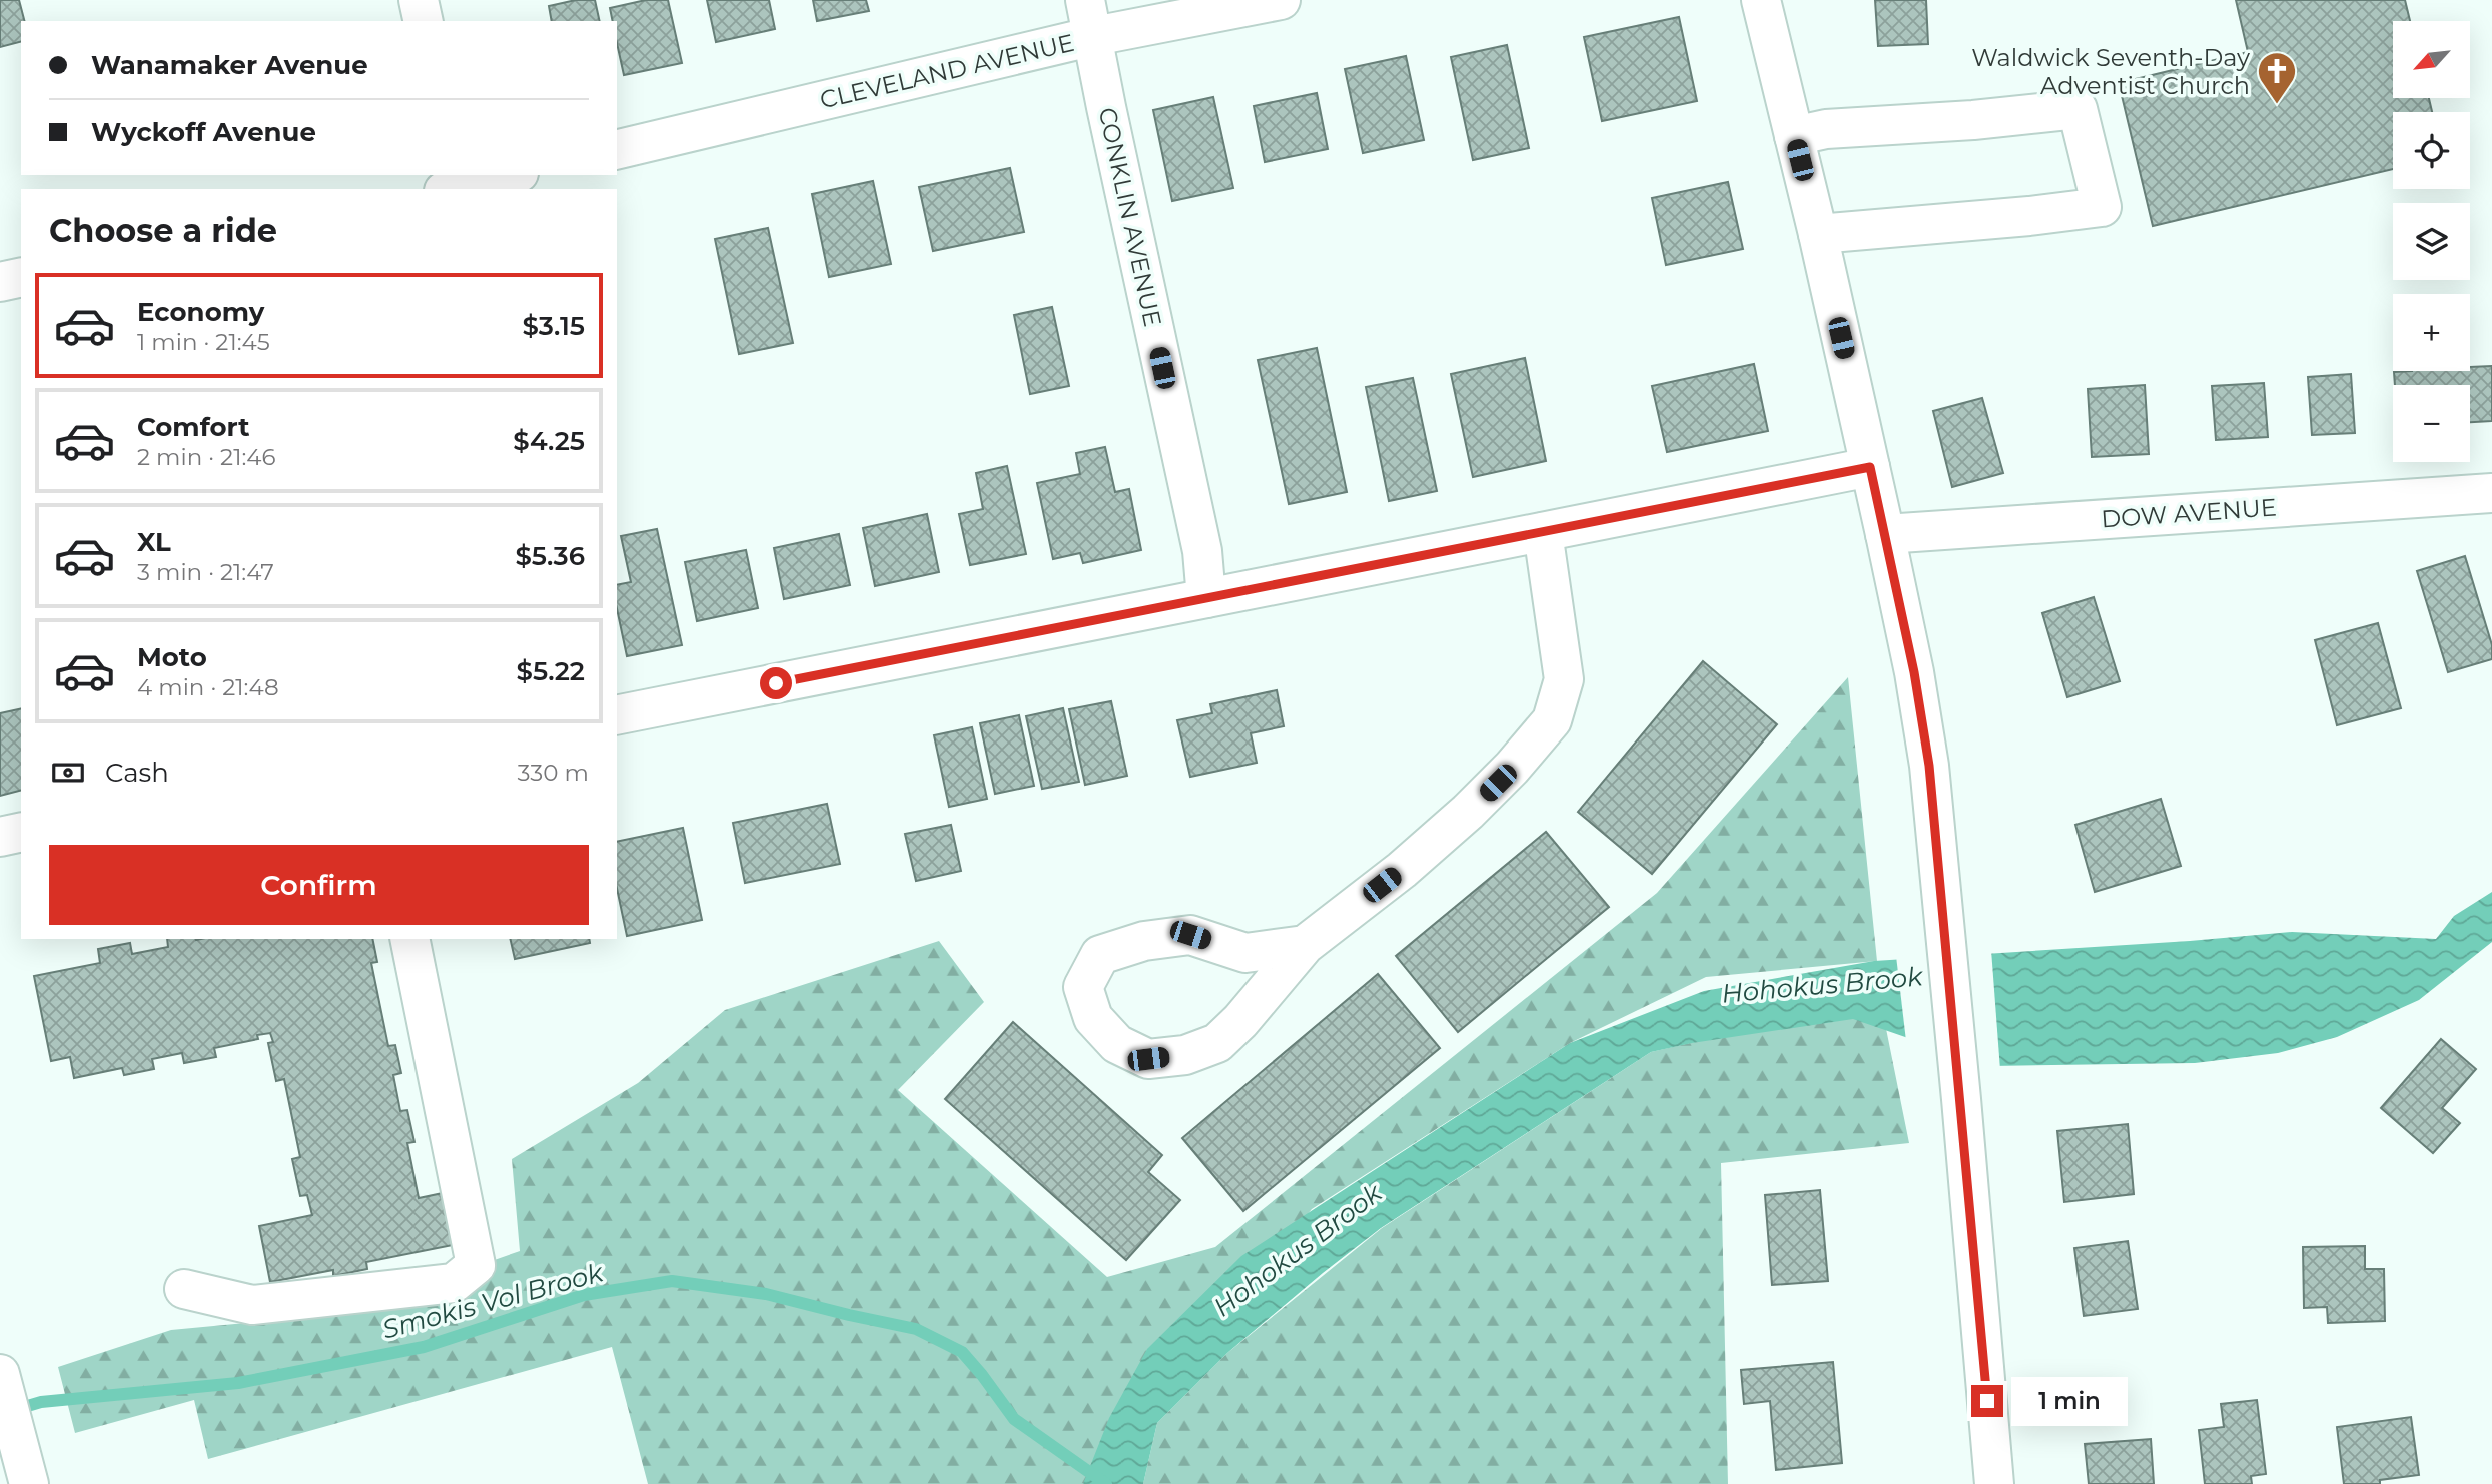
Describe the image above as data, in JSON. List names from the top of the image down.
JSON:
{
  "streets": {
    "street": ["CLEVELAND AVENUE", "CONKLIN AVENUE", "DOW AVENUE"]
  },
  "crossings": [
    ["CLEVELAND AVENUE", "CONKLIN AVENUE"]
  ],
  "water": ["Hohokus Brook", "Smokis Vol Brook"],
  "places": {
    "church": ["Waldwick Seventh-Day Adventist Church"]
  },
  "north": "bottom left",
  "page": {
    "map_buttons": ["+", "−"],
    "banner": ["Wanamaker Avenue", "Wyckoff Avenue"],
    "heading": "Choose a ride",
    "list": [
      {
        "name": "Economy",
        "note": "1 min · 21:45",
        "value": "$3.15"
      },
      {
        "name": "Comfort",
        "note": "2 min · 21:46",
        "value": "$4.25"
      },
      {
        "name": "XL",
        "note": "3 min · 21:47",
        "value": "$5.36"
      },
      {
        "name": "Moto",
        "note": "4 min · 21:48",
        "value": "$5.22"
      }
    ],
    "pay": ["Cash", "330 m"],
    "buttons": "Confirm",
    "bubble": "1 min"
  }
}
